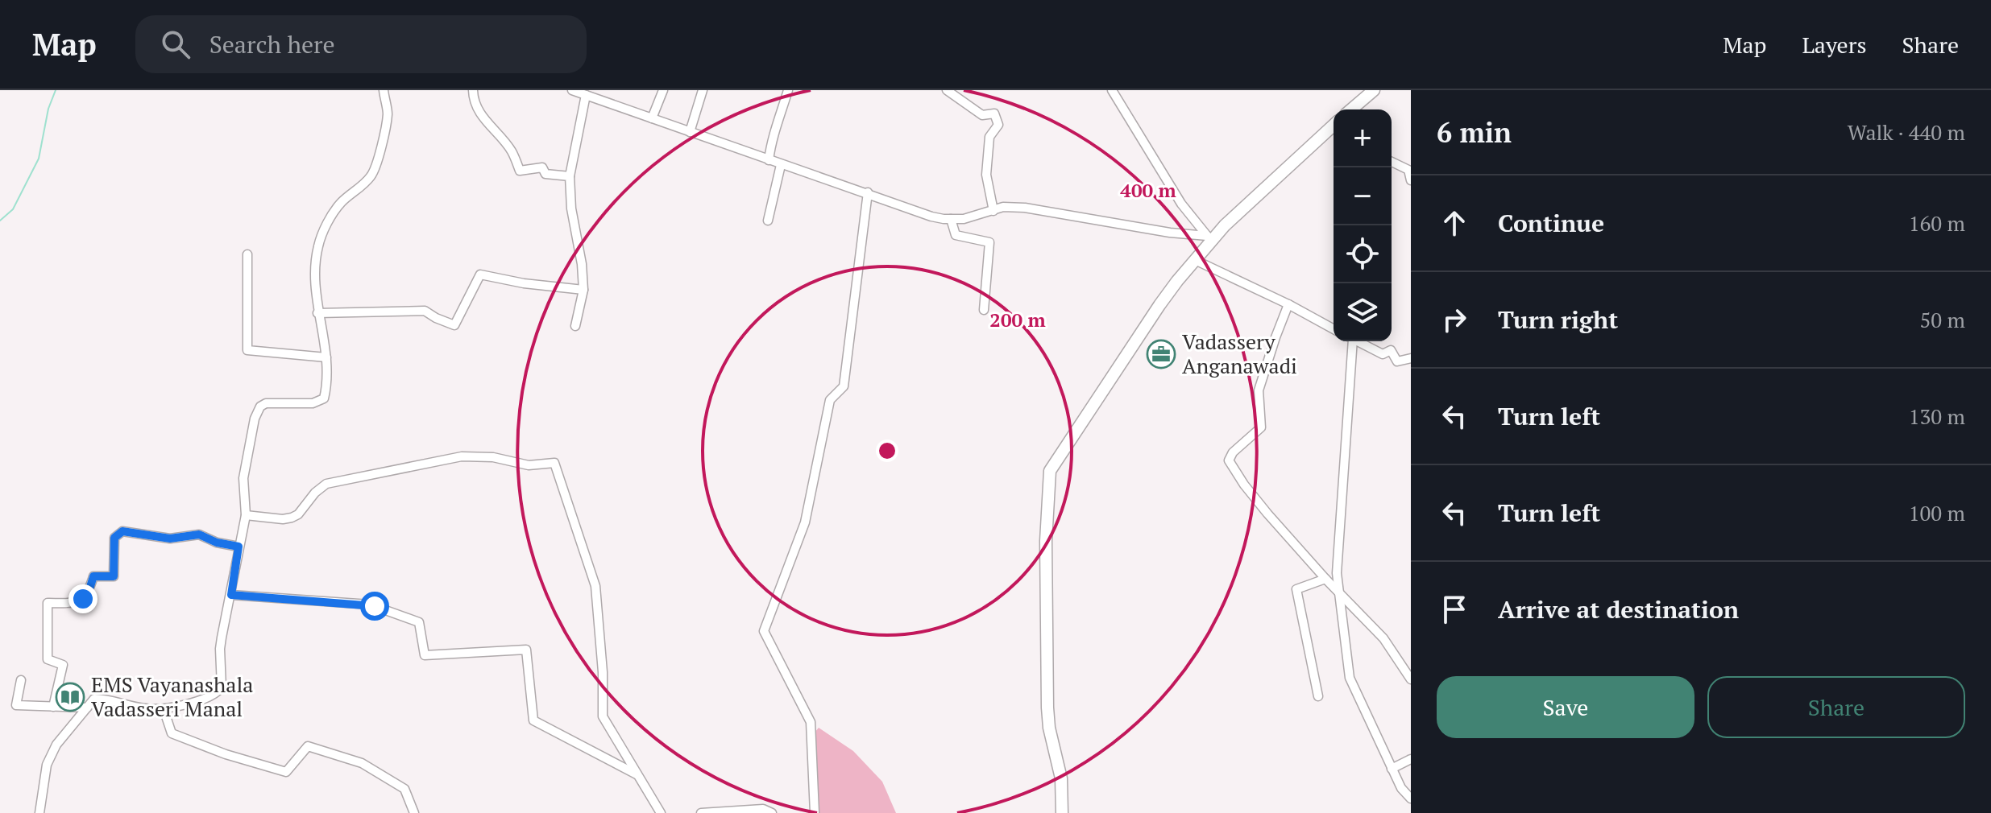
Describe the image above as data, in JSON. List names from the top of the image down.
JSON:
{
  "places": {
    "office": ["Vadassery Anganawadi"],
    "library": ["EMS Vayanashala Vadasseri Manal"]
  },
  "page": {
    "header": "Map",
    "search": "Search here",
    "nav": ["Map", "Layers", "Share"],
    "heading": ["6 min", "Walk · 440 m"],
    "map_buttons": ["+", "−"],
    "list": [
      ["Continue", "160 m"],
      ["Turn right", "50 m"],
      ["Turn left", "130 m"],
      ["Turn left", "100 m"],
      "Arrive at destination"
    ],
    "buttons": ["Save", "Share"]
  },
  "rings": ["400 m", "200 m"]
}
